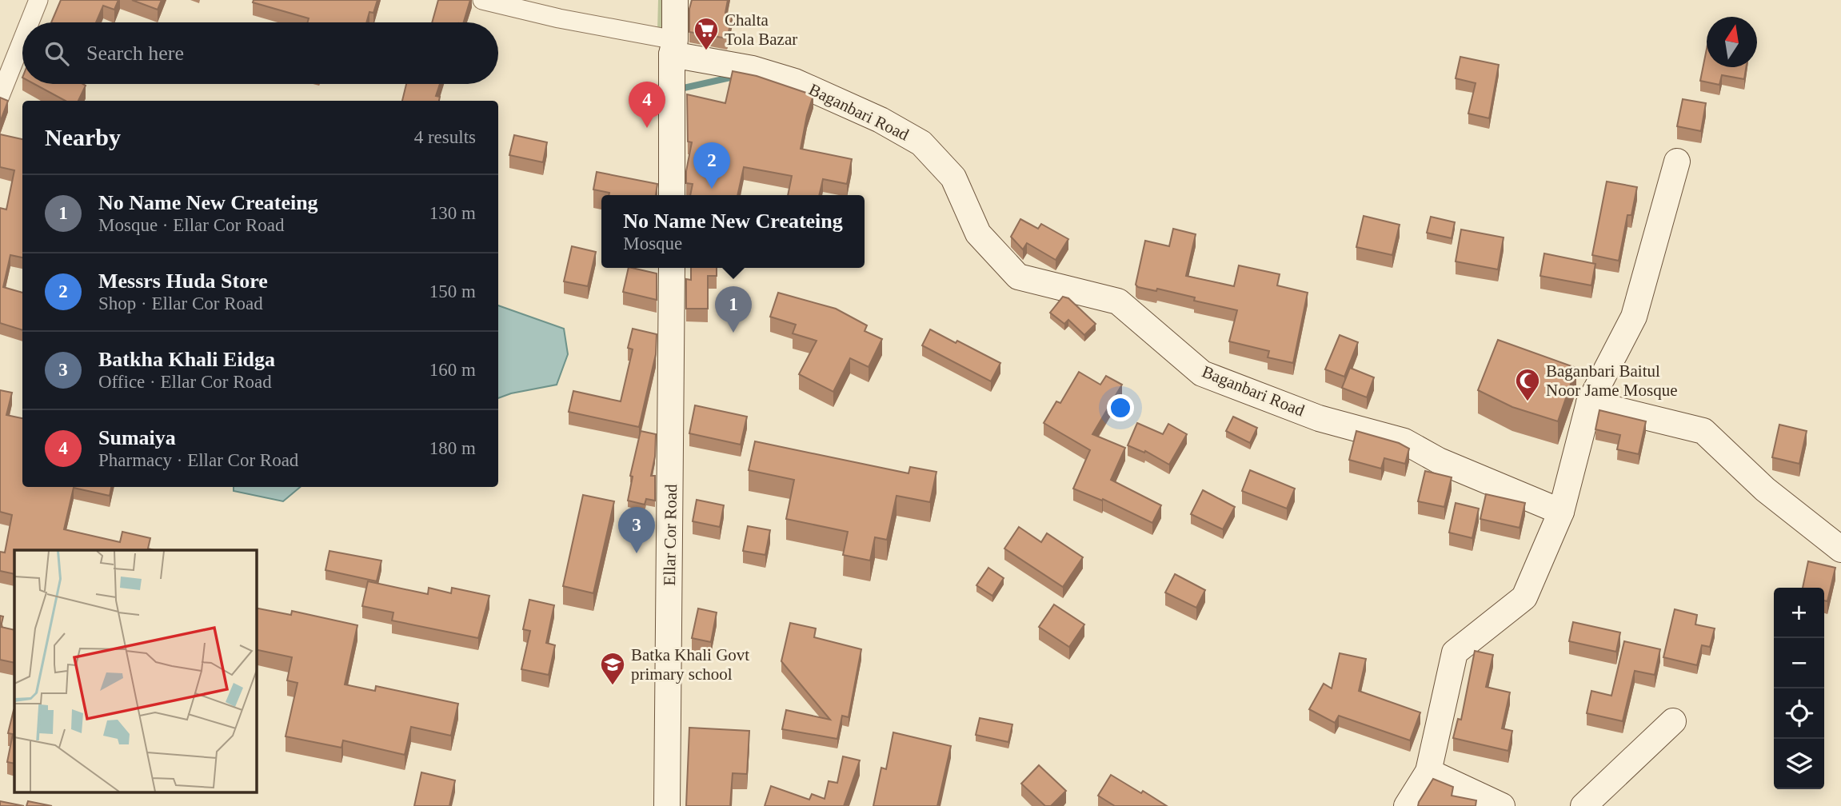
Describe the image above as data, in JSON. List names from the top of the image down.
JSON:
{
  "streets": {
    "street": ["Baganbari Road", "Ellar Cor Road"]
  },
  "places": {
    "supermarket": ["Chalta Tola Bazar"],
    "mosque": ["Baganbari Baitul Noor Jame Mosque"],
    "school or university": ["Batka Khali Govt primary school"]
  },
  "north": "top",
  "page": {
    "search": "Search here",
    "pins": [
      "4",
      "2",
      "1",
      "3"
    ],
    "heading": ["Nearby", "4 results"],
    "list": [
      {
        "mark": "1",
        "name": "No Name New Createing",
        "note": "Mosque · Ellar Cor Road",
        "value": "130 m"
      },
      {
        "mark": "2",
        "name": "Messrs Huda Store",
        "note": "Shop · Ellar Cor Road",
        "value": "150 m"
      },
      {
        "mark": "3",
        "name": "Batkha Khali Eidga",
        "note": "Office · Ellar Cor Road",
        "value": "160 m"
      },
      {
        "mark": "4",
        "name": "Sumaiya",
        "note": "Pharmacy · Ellar Cor Road",
        "value": "180 m"
      }
    ],
    "popup": ["No Name New Createing", "Mosque"],
    "map_buttons": ["+", "−"]
  }
}
